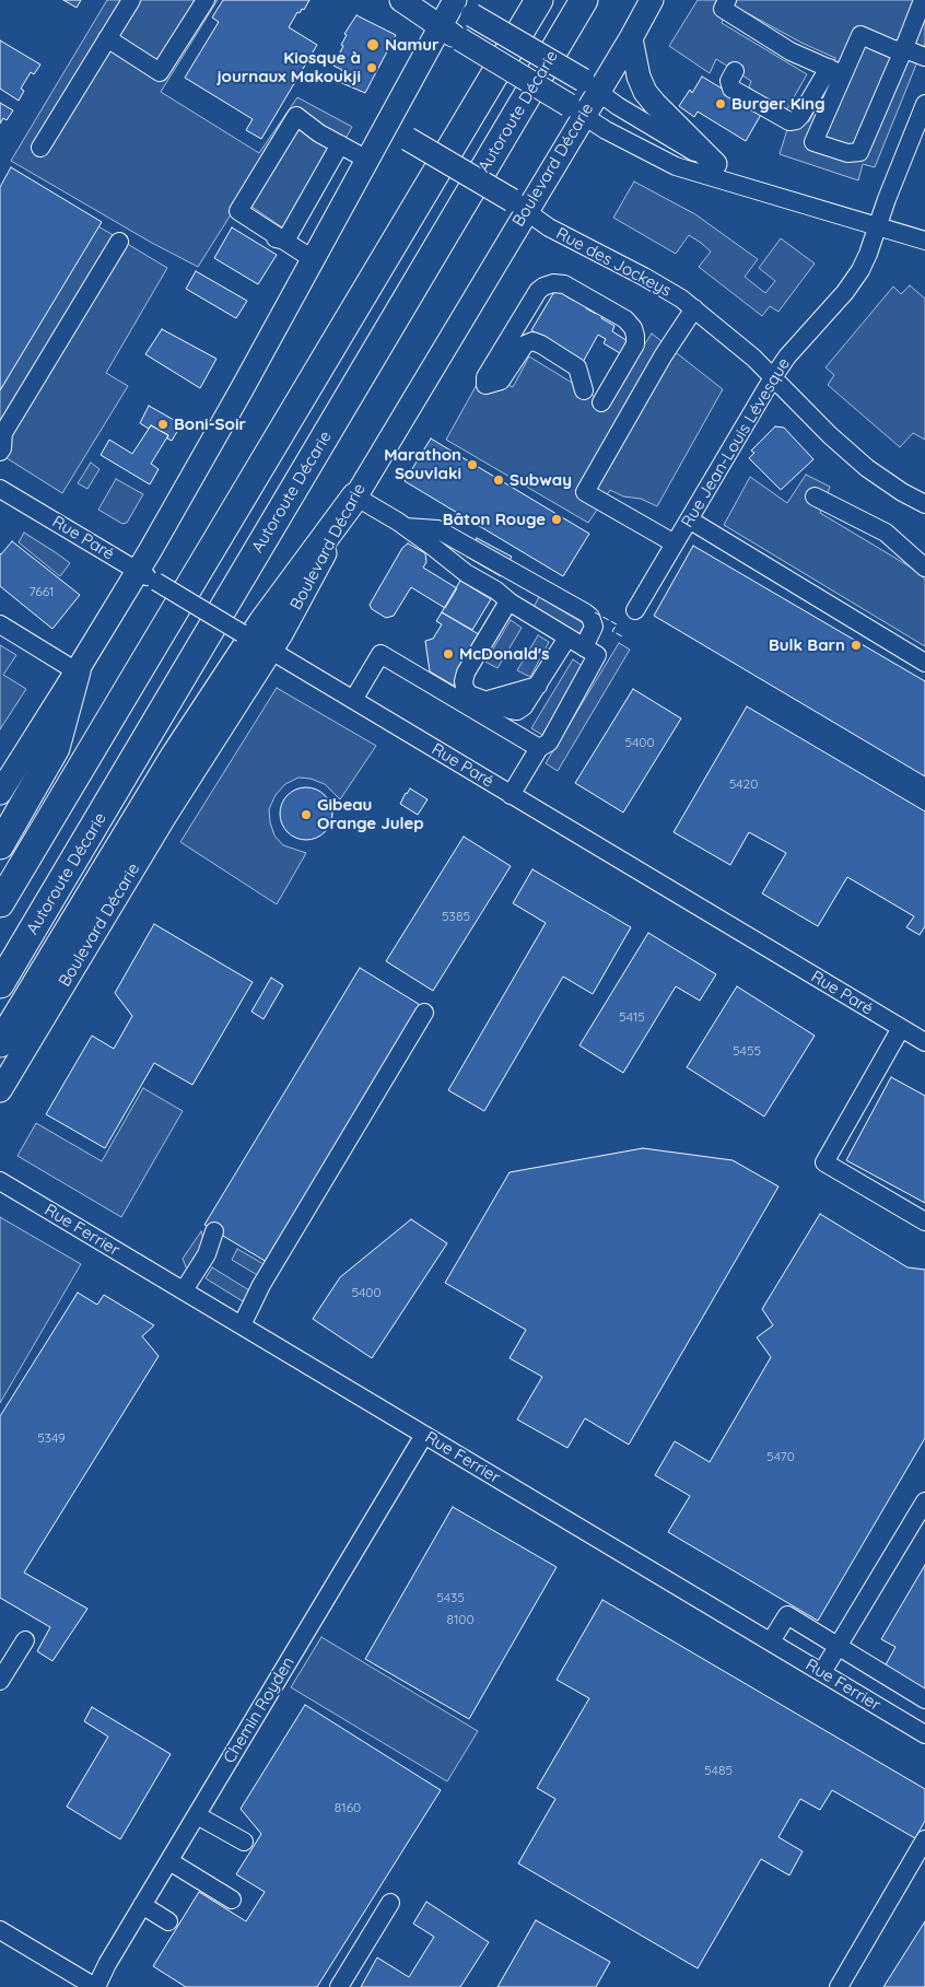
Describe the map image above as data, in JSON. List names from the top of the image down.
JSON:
{
  "streets": {
    "highway": ["Autoroute Décarie"],
    "main road": ["Boulevard Décarie"],
    "street": [
      "Rue des Jockeys",
      "Rue Jean-Louis Lévesque",
      "Rue Paré",
      "Rue Ferrier",
      "Chemin Royden"
    ]
  },
  "crossings": [
    ["Boulevard Décarie", "Rue des Jockeys"],
    ["Boulevard Décarie", "Rue Paré"],
    ["Rue des Jockeys", "Rue Jean-Louis Lévesque"],
    ["Rue Ferrier", "Chemin Royden"]
  ],
  "places": [
    "Namur",
    "Kiosque à journaux Makoukji",
    "Burger King",
    "Boni-Soir",
    "Marathon Souvlaki",
    "Subway",
    "Bâton Rouge",
    "Bulk Barn",
    "McDonald's",
    "Gibeau Orange Julep"
  ],
  "house_numbers": [
    "7661",
    "5400",
    "5420",
    "5385",
    "5415",
    "5455",
    "5400",
    "5349",
    "5470",
    "5435",
    "8100",
    "5485",
    "8160"
  ]
}
